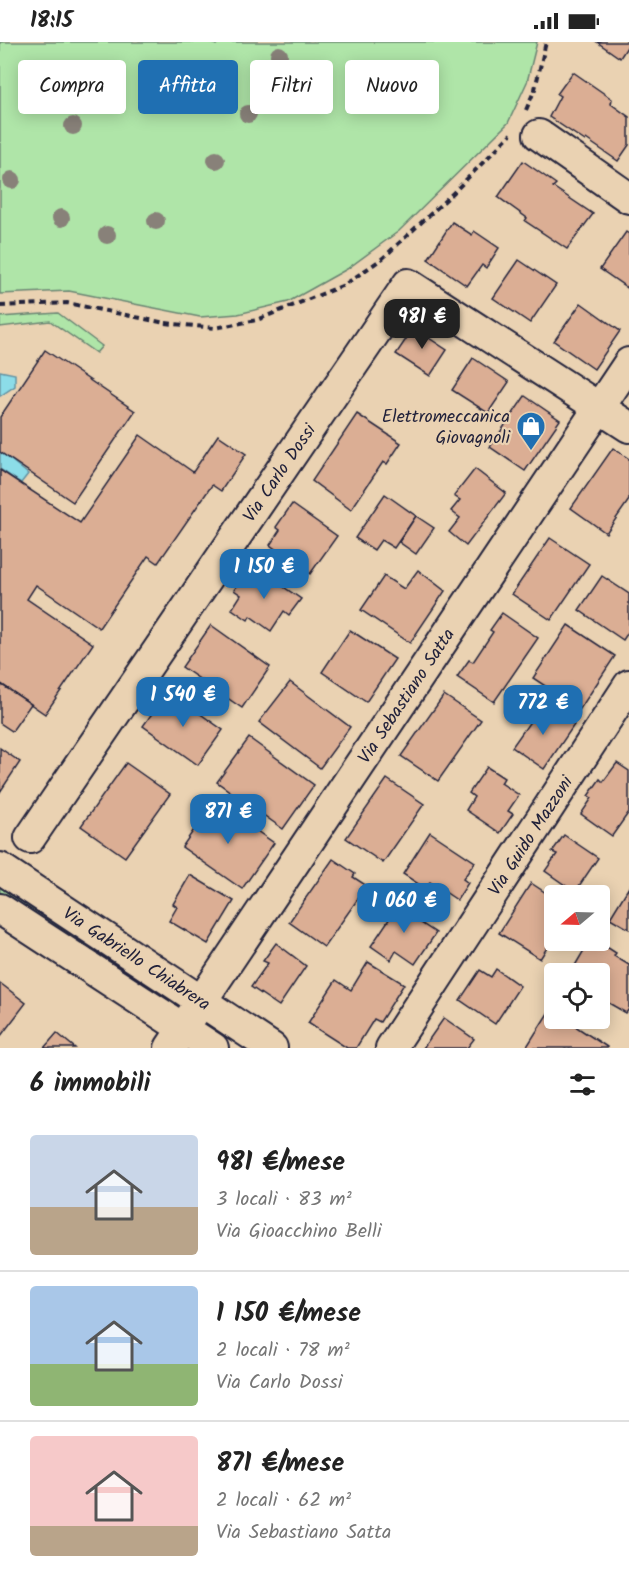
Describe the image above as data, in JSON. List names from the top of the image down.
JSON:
{
  "streets": {
    "street": [
      "Via Carlo Dossi",
      "Via Sebastiano Satta",
      "Via Guido Mazzoni",
      "Via Gabriello Chiabrera"
    ]
  },
  "crossings": [
    ["Via Carlo Dossi", "Via Sebastiano Satta"],
    ["Via Sebastiano Satta", "Via Gabriello Chiabrera"]
  ],
  "places": {
    "shop": ["Elettromeccanica Giovagnoli"]
  },
  "north": "left",
  "page": {
    "status": "18:15",
    "chip": [
      "Compra",
      "Affitta",
      "Filtri",
      "Nuovo"
    ],
    "price": [
      "981 €",
      "1 150 €",
      "1 540 €",
      "772 €",
      "871 €",
      "1 060 €"
    ],
    "heading": "6 immobili",
    "list": [
      {
        "name": "981 €/mese",
        "note": "3 locali · 83 m² · Via Gioacchino Belli"
      },
      {
        "name": "1 150 €/mese",
        "note": "2 locali · 78 m² · Via Carlo Dossi"
      },
      {
        "name": "871 €/mese",
        "note": "2 locali · 62 m² · Via Sebastiano Satta"
      }
    ]
  }
}
